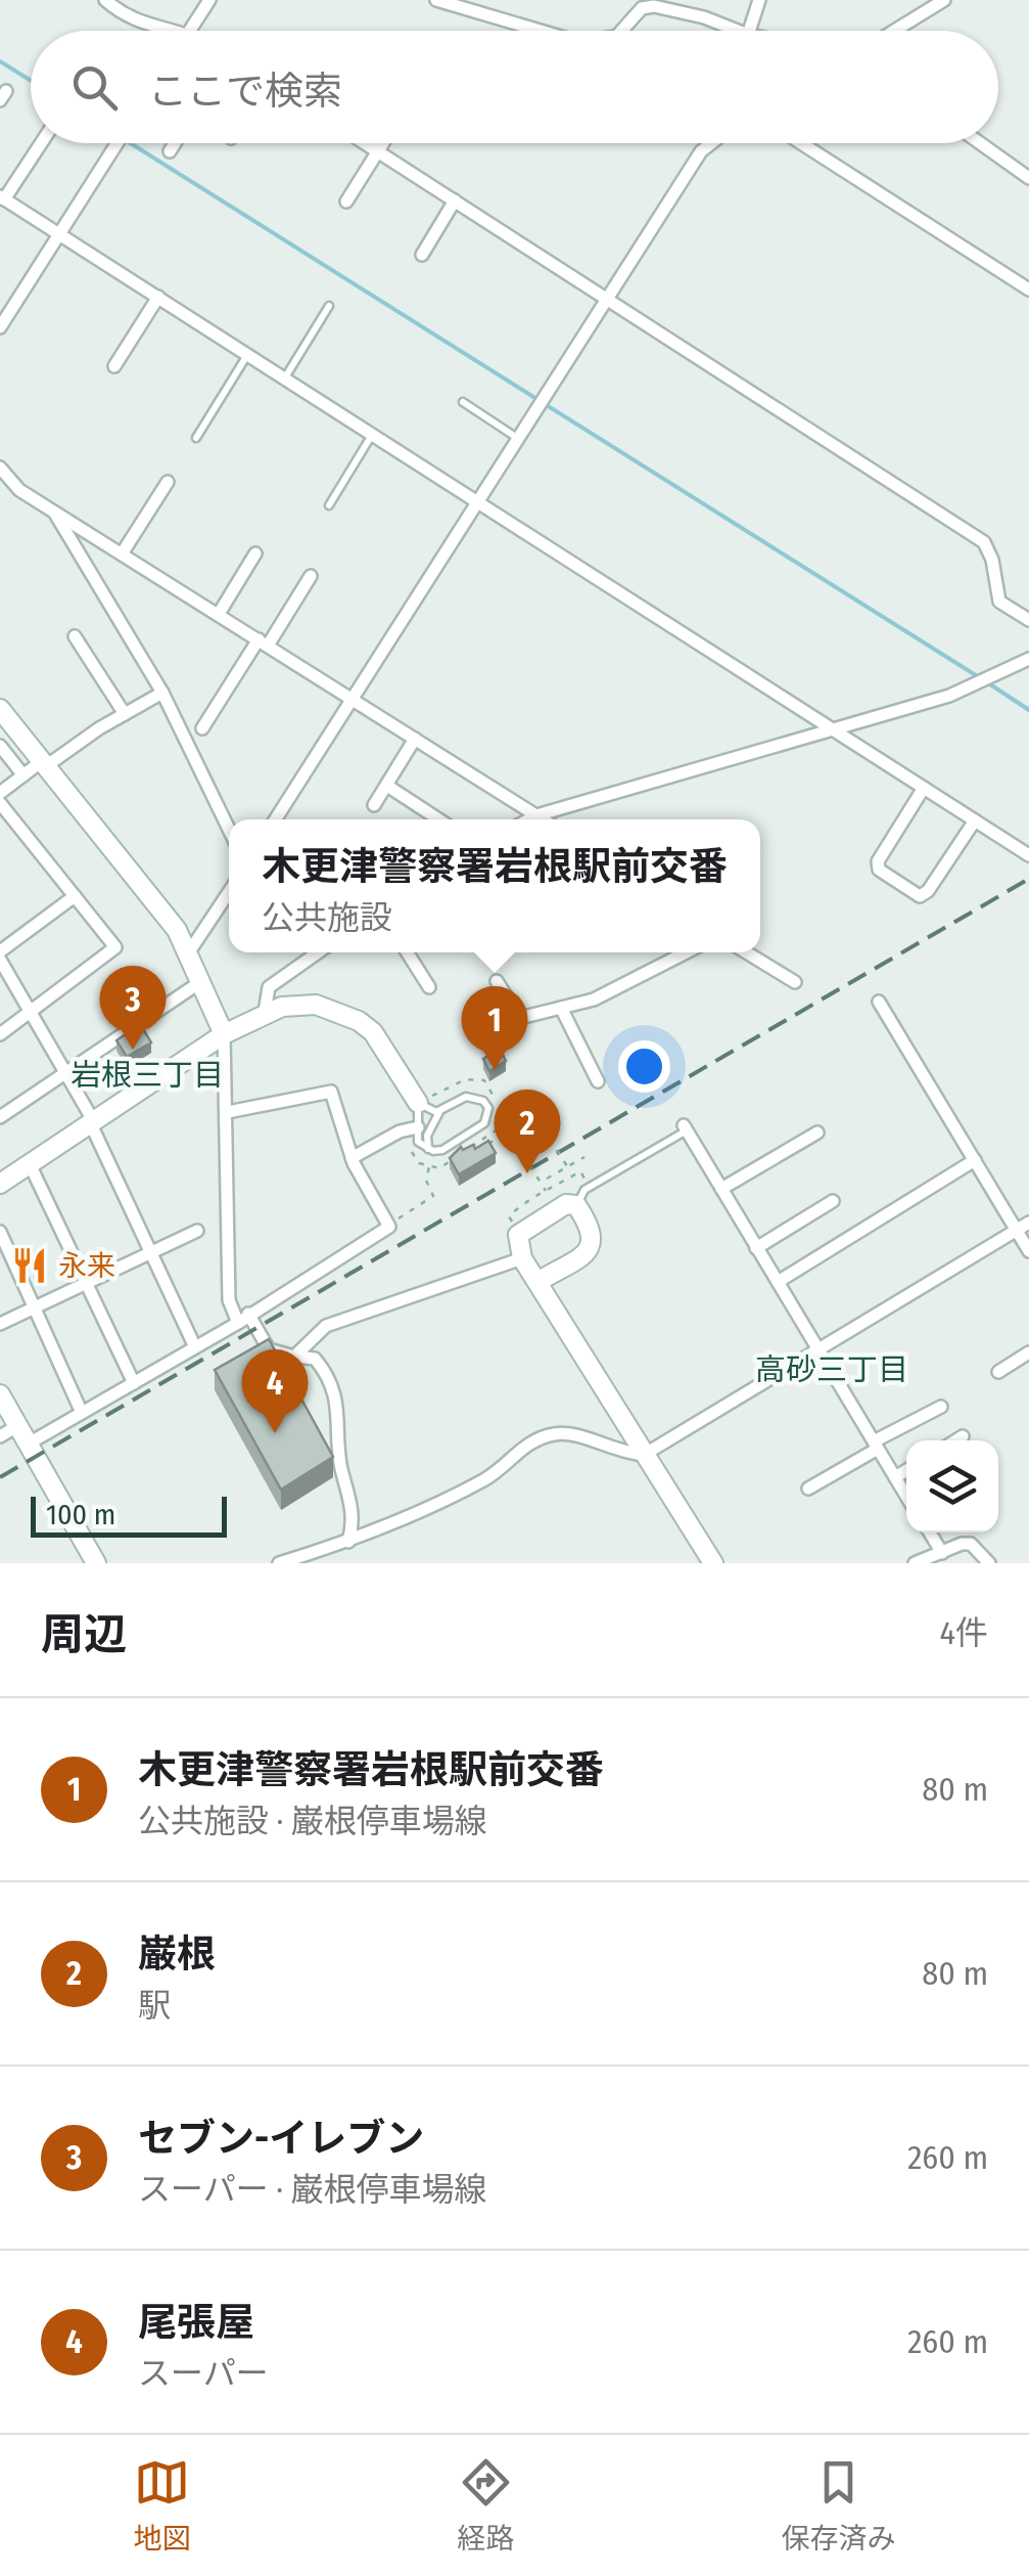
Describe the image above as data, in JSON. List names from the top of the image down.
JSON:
{
  "districts": ["岩根三丁目", "高砂三丁目"],
  "places": {
    "restaurant": ["永来"]
  },
  "scale_bar": "100 m",
  "page": {
    "search": "ここで検索",
    "popup": ["木更津警察署岩根駅前交番", "公共施設"],
    "pins": [
      "3",
      "1",
      "2",
      "4"
    ],
    "scale": "100 m",
    "heading": ["周辺", "4件"],
    "list": [
      {
        "mark": "1",
        "name": "木更津警察署岩根駅前交番",
        "note": "公共施設 · 巌根停車場線",
        "value": "80 m"
      },
      {
        "mark": "2",
        "name": "巌根",
        "note": "駅",
        "value": "80 m"
      },
      {
        "mark": "3",
        "name": "セブン-イレブン",
        "note": "スーパー · 巌根停車場線",
        "value": "260 m"
      },
      {
        "mark": "4",
        "name": "尾張屋",
        "note": "スーパー",
        "value": "260 m"
      }
    ],
    "nav": ["地図", "経路", "保存済み"]
  }
}
